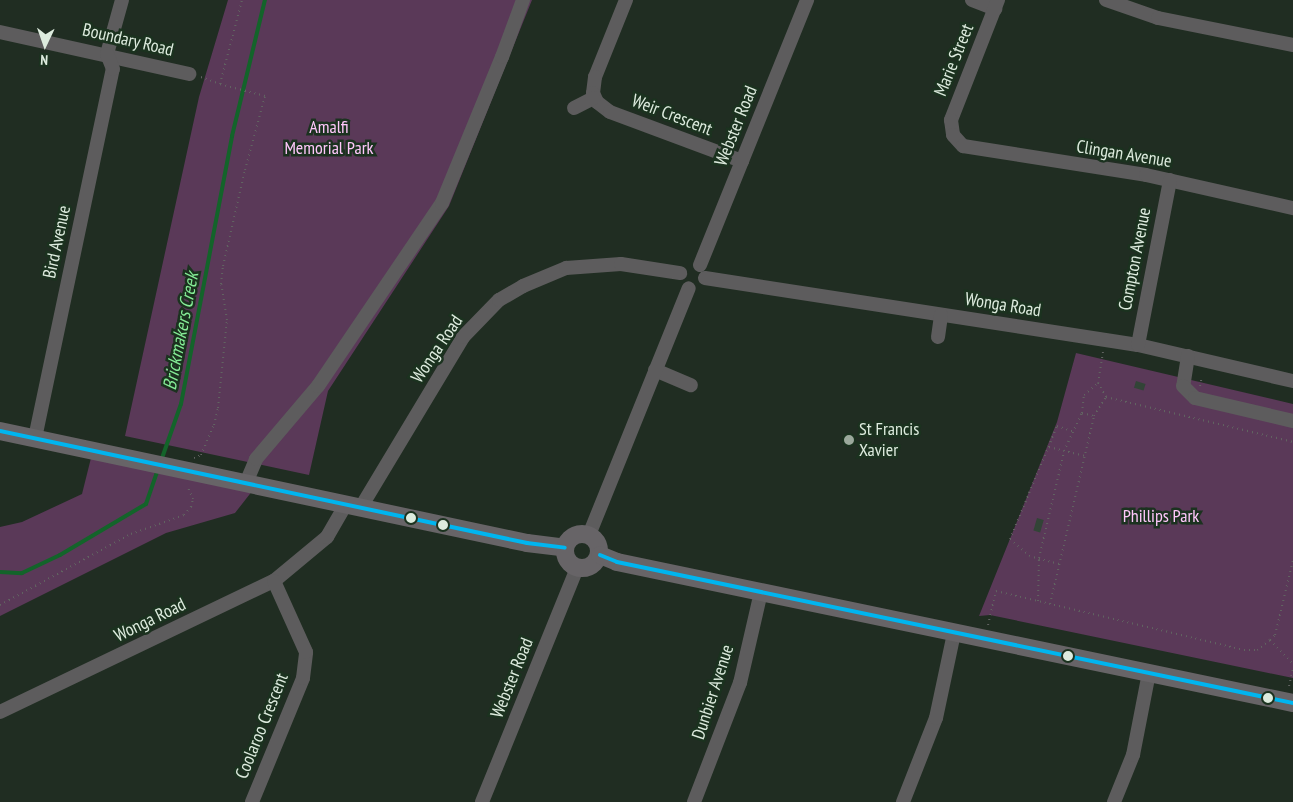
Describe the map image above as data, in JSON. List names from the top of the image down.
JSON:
{
  "streets": {
    "street": [
      "Boundary Road",
      "Marie Street",
      "Weir Crescent",
      "Webster Road",
      "Clingan Avenue",
      "Bird Avenue",
      "Compton Avenue",
      "Wonga Road",
      "Dunbier Avenue",
      "Coolaroo Crescent"
    ]
  },
  "crossings": [
    ["Boundary Road", "Bird Avenue"],
    ["Marie Street", "Clingan Avenue"],
    ["Weir Crescent", "Webster Road"],
    ["Webster Road", "Wonga Road"],
    ["Clingan Avenue", "Compton Avenue"],
    ["Compton Avenue", "Wonga Road"],
    ["Wonga Road", "Coolaroo Crescent"]
  ],
  "water": ["Brickmakers Creek"],
  "parks": ["Amalfi Memorial Park", "Phillips Park"],
  "places": ["St Francis Xavier"],
  "north": "bottom"
}
